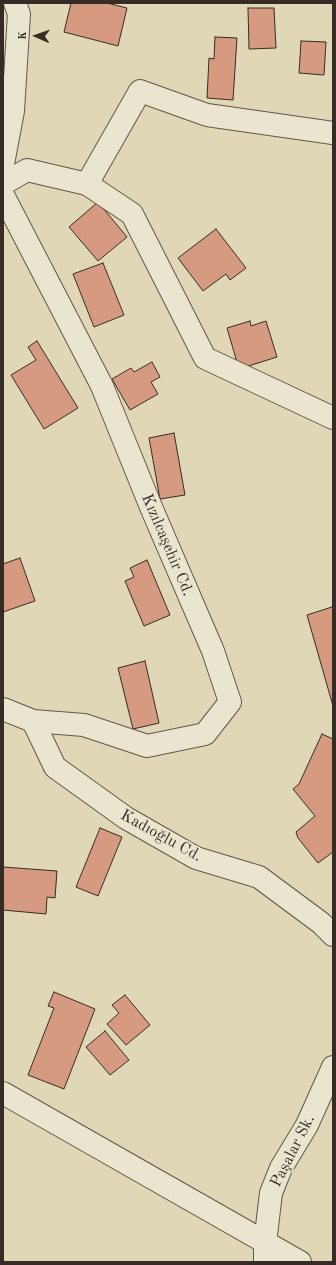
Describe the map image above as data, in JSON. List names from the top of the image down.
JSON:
{
  "streets": {
    "street": ["Kızılcaşehir Cd.", "Kadıoğlu Cd.", "Paşalar Sk."]
  },
  "crossings": [
    ["Kızılcaşehir Cd.", "Kadıoğlu Cd."]
  ],
  "north": "left"
}
